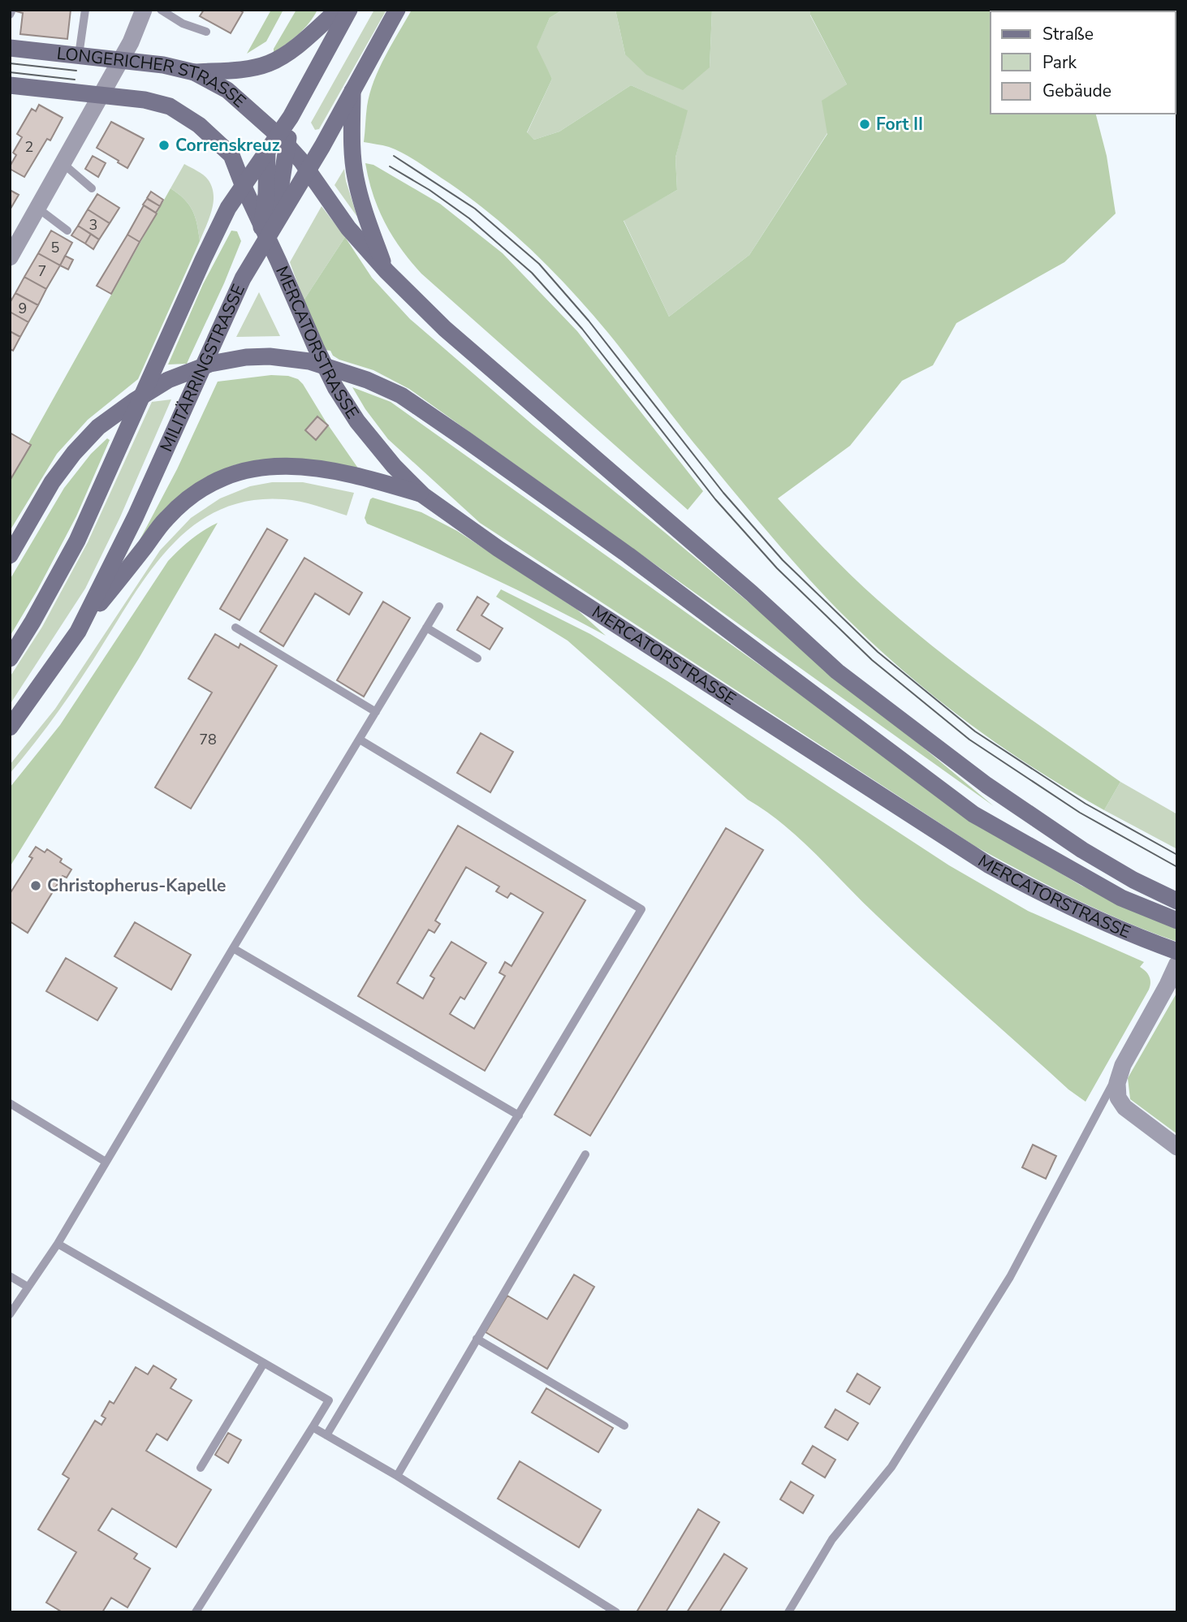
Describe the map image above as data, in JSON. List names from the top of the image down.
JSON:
{
  "streets": {
    "main road": ["LONGERICHER STRASSE", "MERCATORSTRASSE", "MILITÄRRINGSTRASSE"]
  },
  "crossings": [
    ["LONGERICHER STRASSE", "MERCATORSTRASSE"],
    ["LONGERICHER STRASSE", "MILITÄRRINGSTRASSE"],
    ["MERCATORSTRASSE", "MILITÄRRINGSTRASSE"]
  ],
  "places": ["Fort II", "Correnskreuz", "Christopherus-Kapelle"],
  "house_numbers": [
    "2",
    "3",
    "5",
    "7",
    "9",
    "78"
  ],
  "legend": ["Straße", "Park", "Gebäude"]
}
